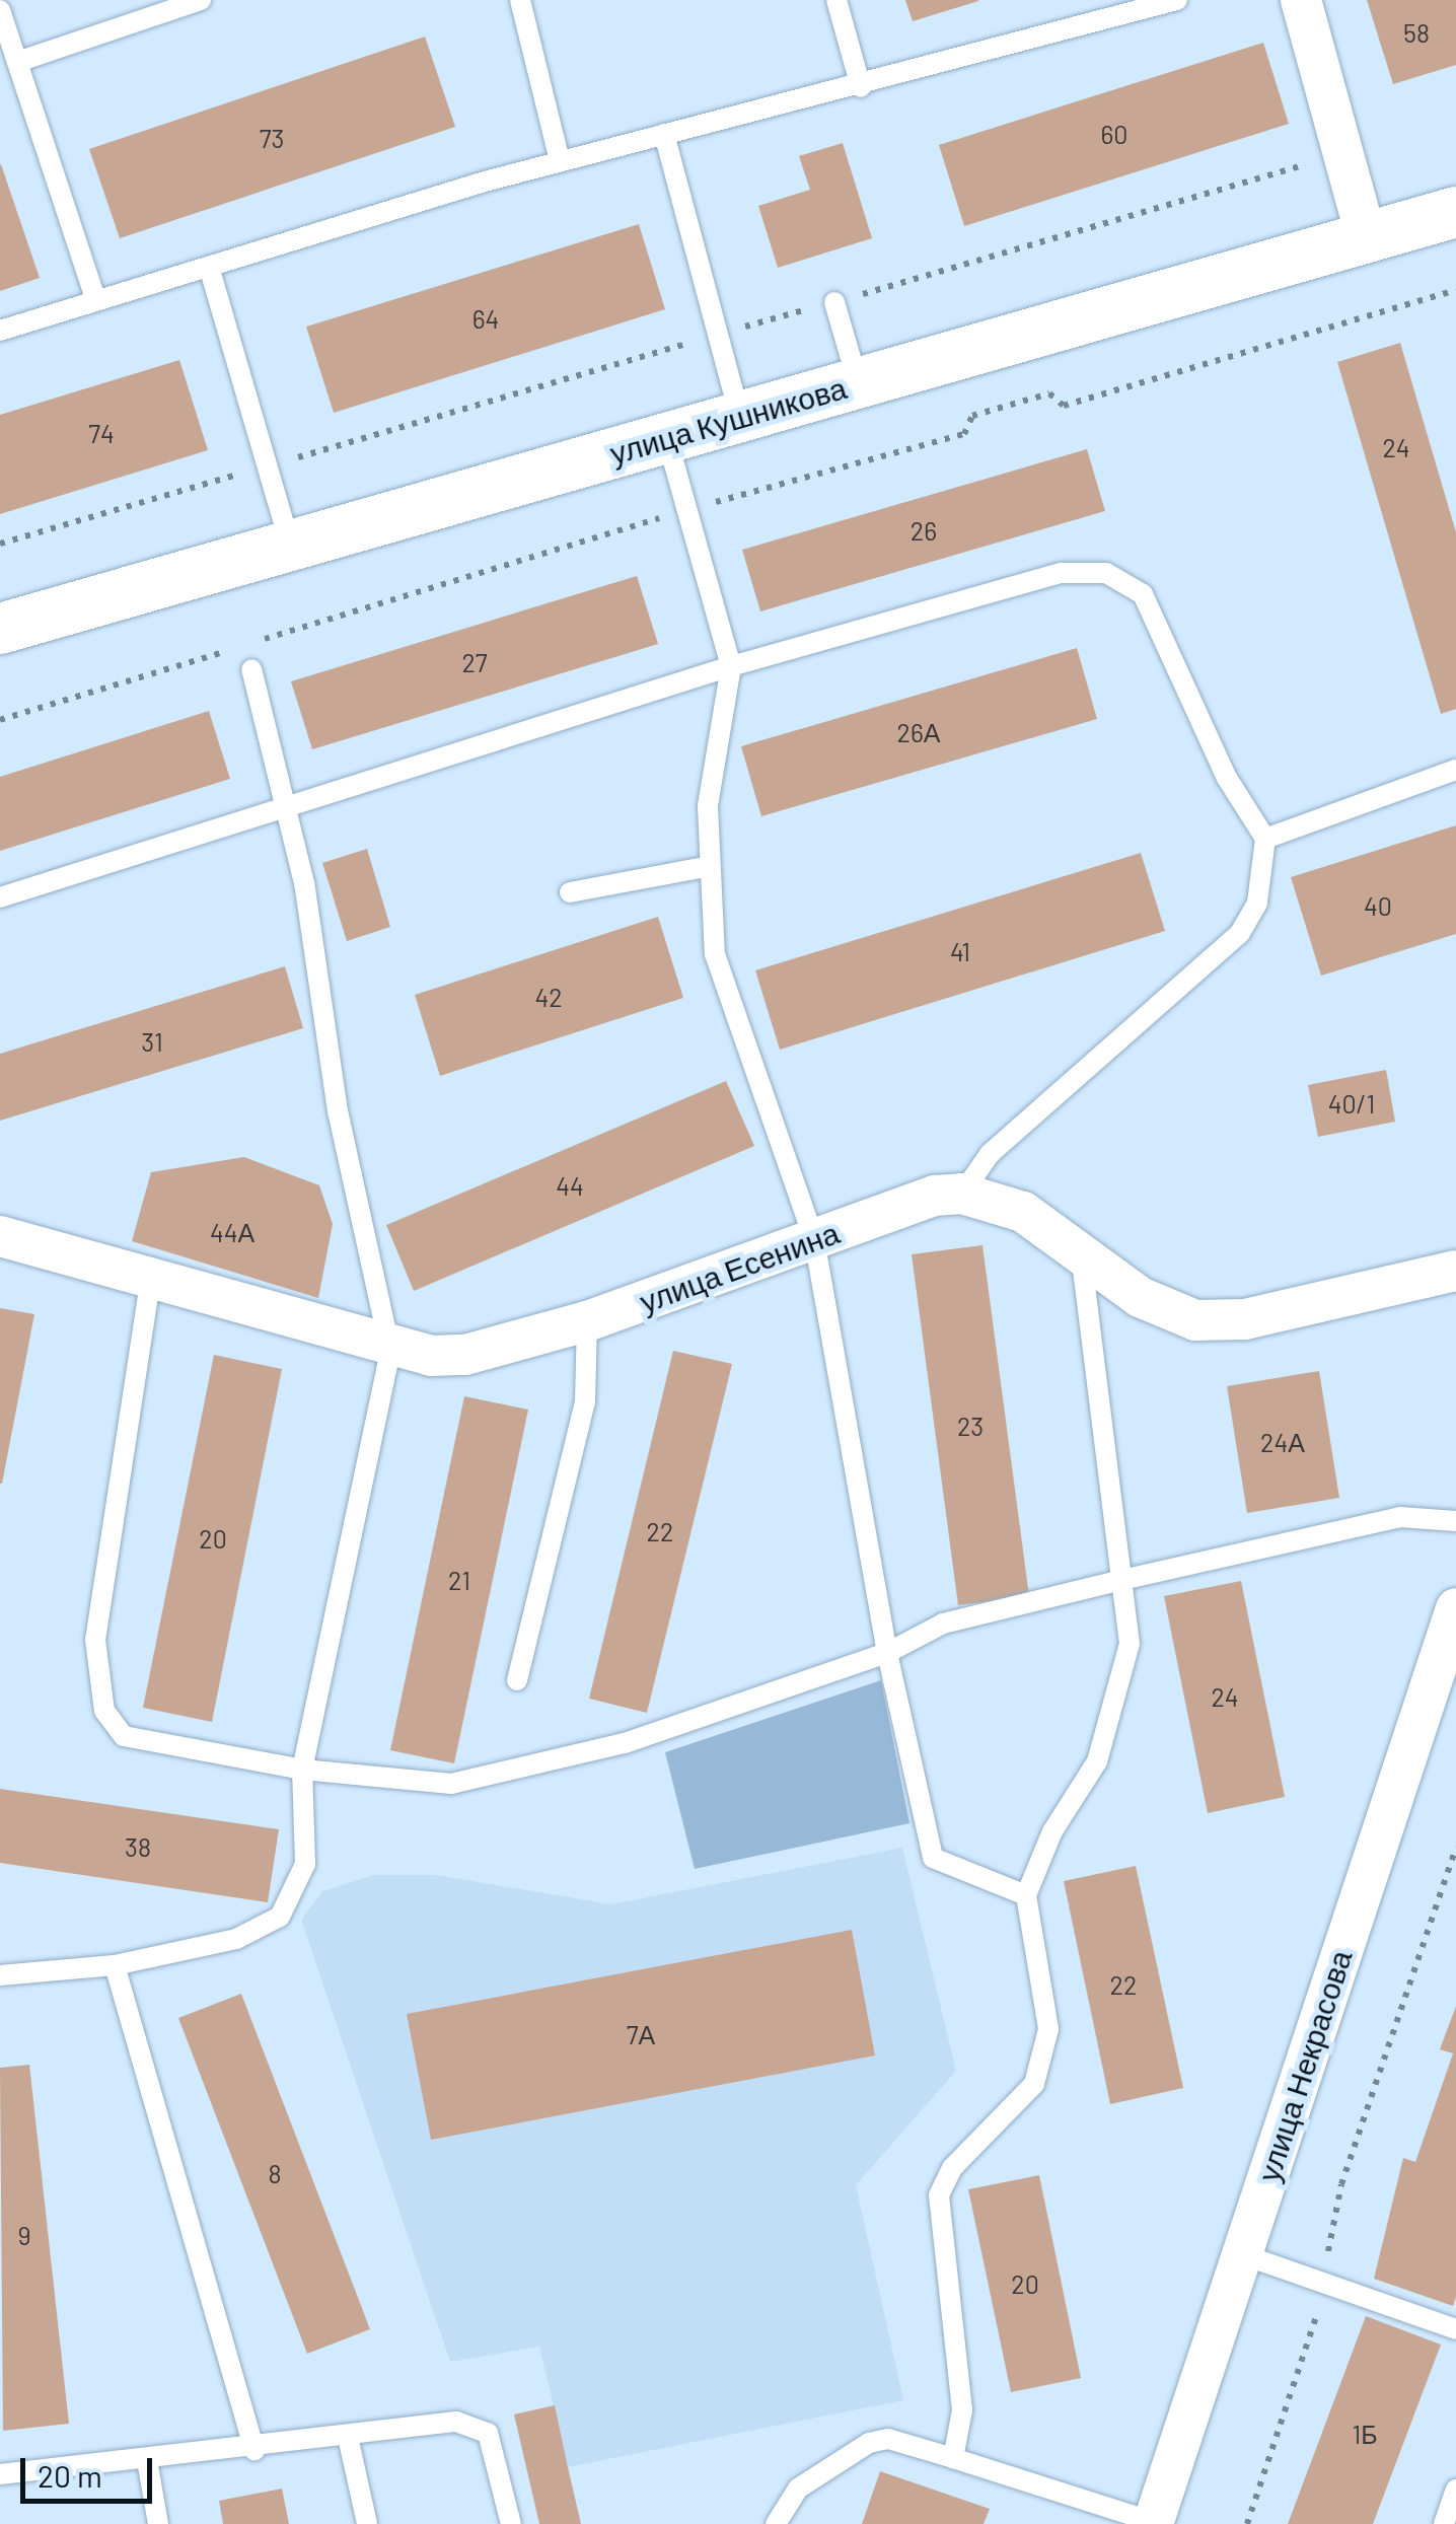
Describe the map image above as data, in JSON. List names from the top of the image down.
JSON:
{
  "streets": {
    "street": ["улица Кушникова", "улица Есенина", "улица Некрасова"]
  },
  "house_numbers": [
    "58",
    "60",
    "73",
    "64",
    "74",
    "24",
    "26",
    "27",
    "26А",
    "40",
    "41",
    "42",
    "31",
    "40/1",
    "44",
    "44А",
    "23",
    "24А",
    "22",
    "20",
    "21",
    "24",
    "38",
    "22",
    "7А",
    "8",
    "9",
    "20",
    "1Б"
  ],
  "scale_bar": "20 m"
}
